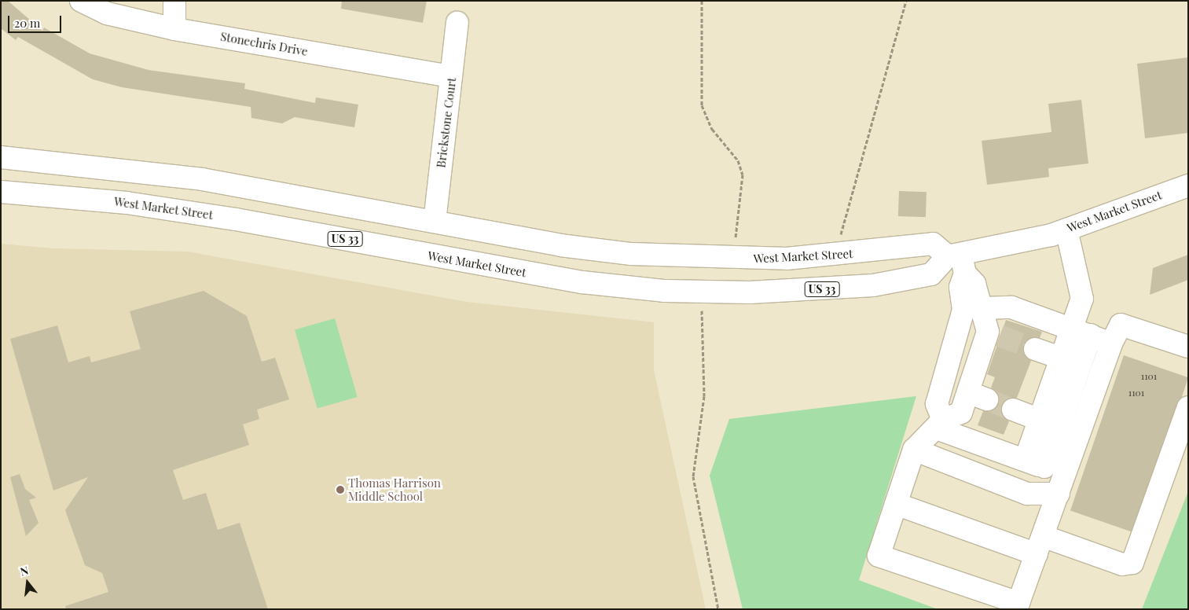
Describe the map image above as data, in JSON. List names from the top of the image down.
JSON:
{
  "streets": {
    "main road": [
      "Stonechris Drive",
      "Brickstone Court",
      "West Market Street",
      "US 33"
    ]
  },
  "crossings": [
    ["Stonechris Drive", "Brickstone Court"],
    ["Brickstone Court", "West Market Street"]
  ],
  "places": ["Thomas Harrison Middle School"],
  "house_numbers": ["1101", "1101"],
  "scale_bar": "20 m",
  "north": "top"
}
